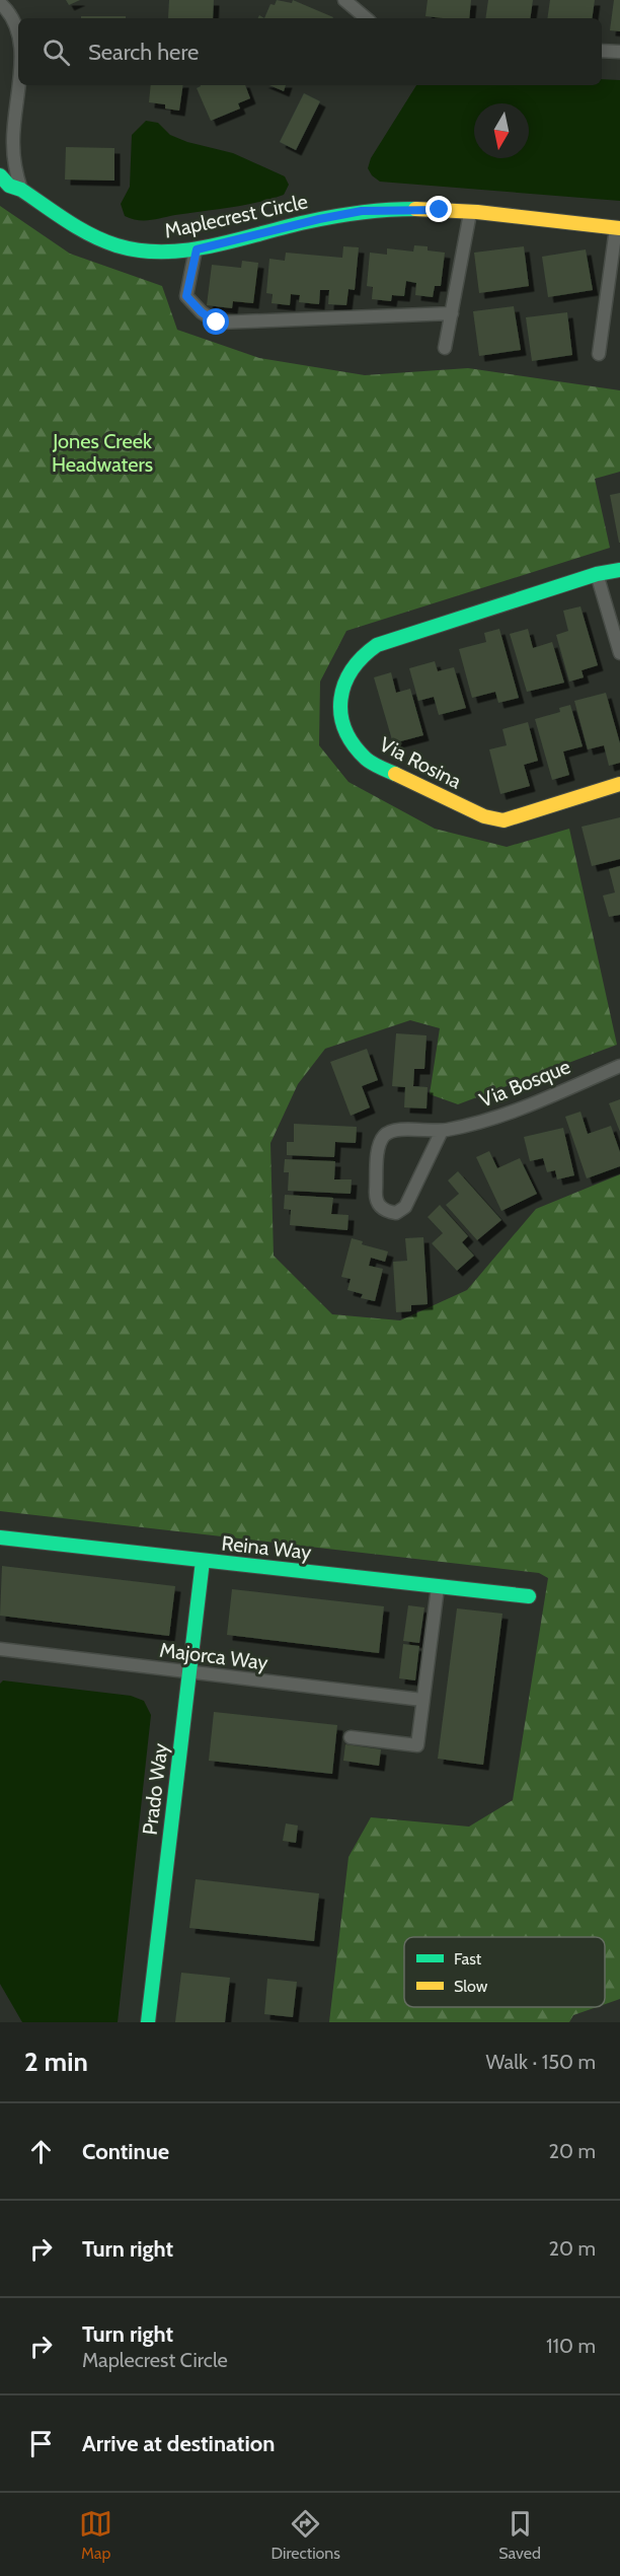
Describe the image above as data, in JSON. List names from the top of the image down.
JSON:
{
  "streets": {
    "street": [
      "Maplecrest Circle",
      "Via Rosina",
      "Via Bosque",
      "Reina Way",
      "Majorca Way",
      "Prado Way"
    ]
  },
  "crossings": [
    ["Reina Way", "Prado Way"],
    ["Majorca Way", "Prado Way"]
  ],
  "parks": ["Jones Creek Headwaters"],
  "legend": ["Fast", "Slow"],
  "north": "bottom",
  "page": {
    "search": "Search here",
    "heading": ["2 min", "Walk · 150 m"],
    "list": [
      ["Continue", "20 m"],
      ["Turn right", "20 m"],
      ["Turn right", "Maplecrest Circle", "110 m"],
      "Arrive at destination"
    ],
    "nav": ["Map", "Directions", "Saved"]
  }
}
